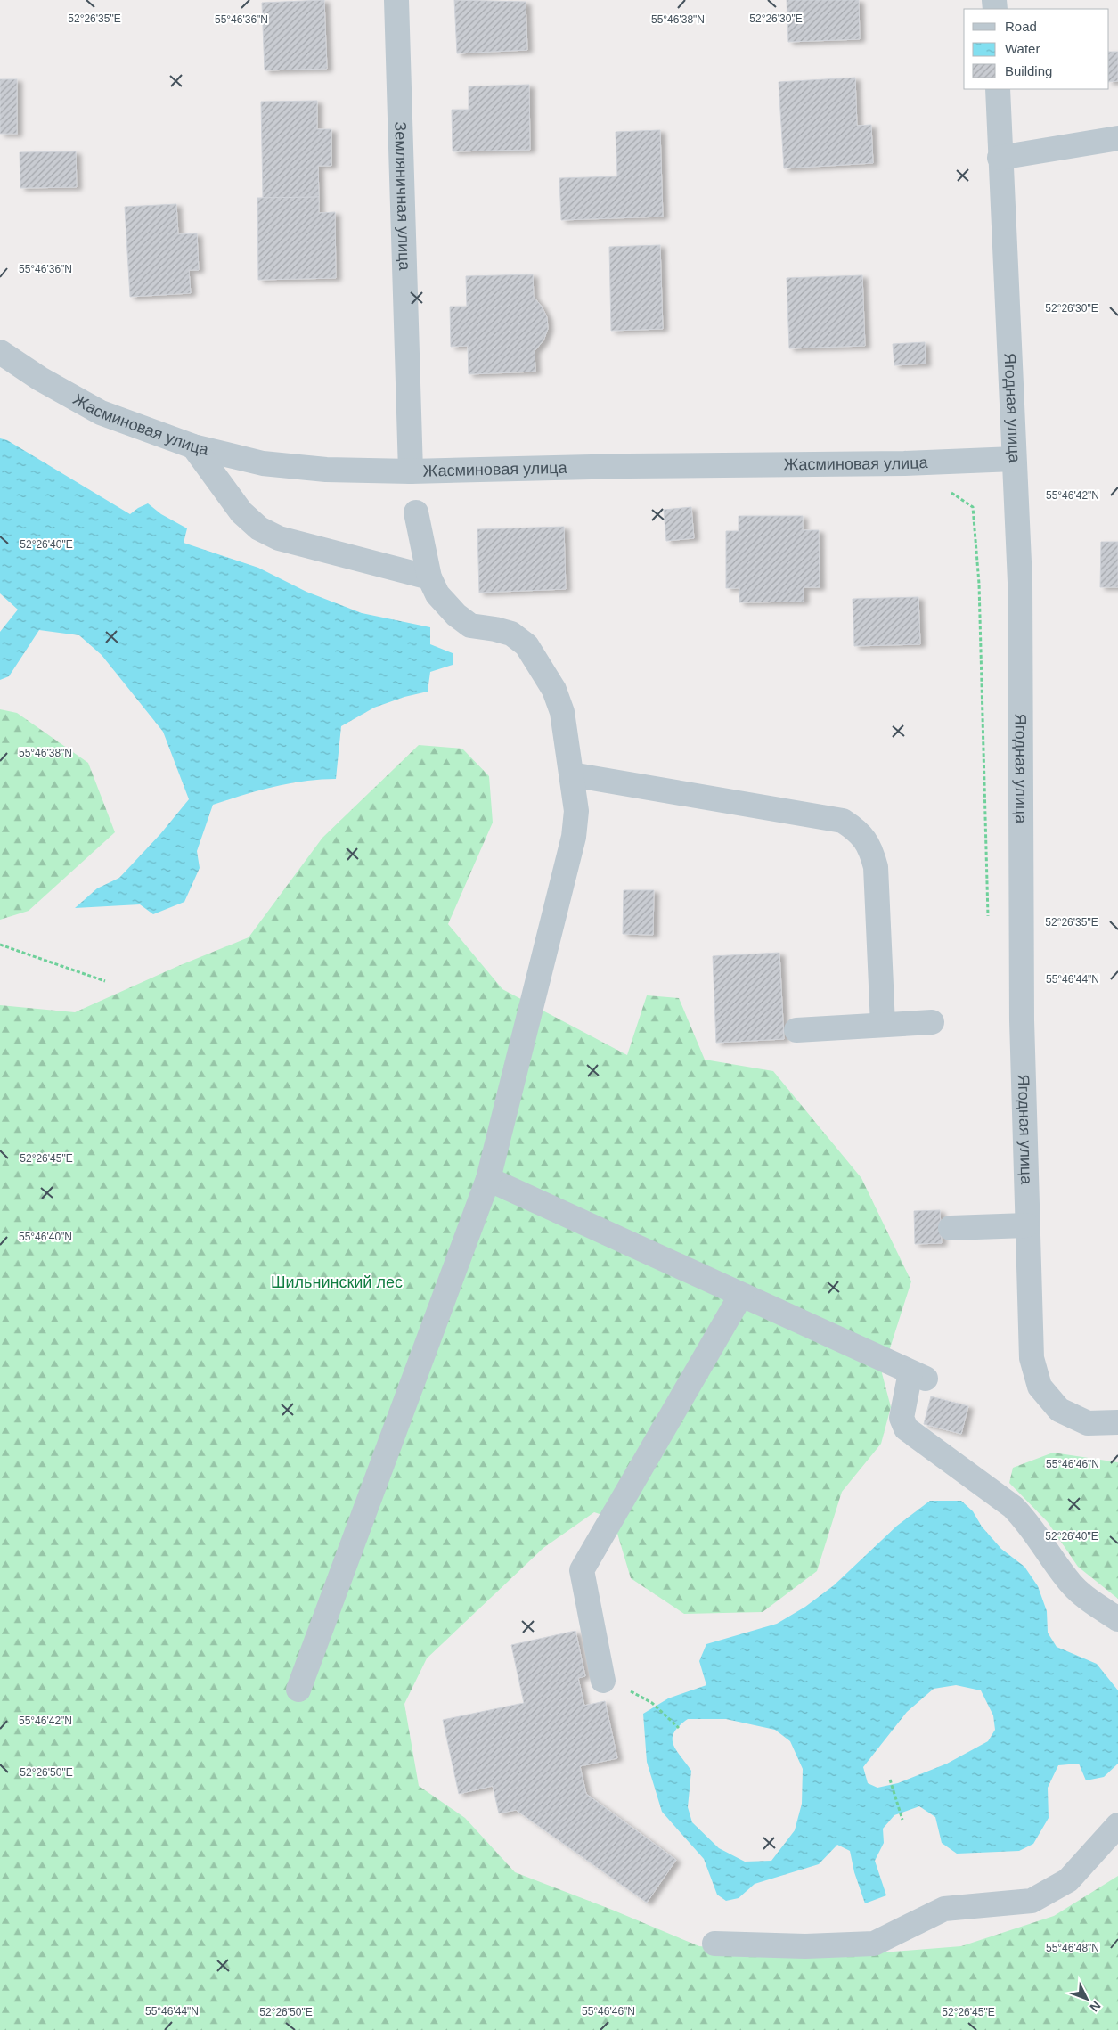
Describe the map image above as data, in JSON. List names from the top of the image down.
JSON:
{
  "streets": {
    "street": ["Земляничная улица", "Ягодная улица", "Жасминовая улица"]
  },
  "crossings": [
    ["Земляничная улица", "Жасминовая улица"],
    ["Ягодная улица", "Жасминовая улица"]
  ],
  "parks": ["Шильнинский лес"],
  "legend": ["Road", "Water", "Building"],
  "north": "bottom right",
  "coordinates": [
    "52°26'30\"E",
    "52°26'35\"E",
    "55°46'36\"N",
    "55°46'38\"N",
    "55°46'42\"N",
    "52°26'40\"E",
    "55°46'44\"N",
    "52°26'45\"E",
    "55°46'40\"N",
    "55°46'46\"N",
    "52°26'50\"E",
    "55°46'48\"N"
  ]
}
